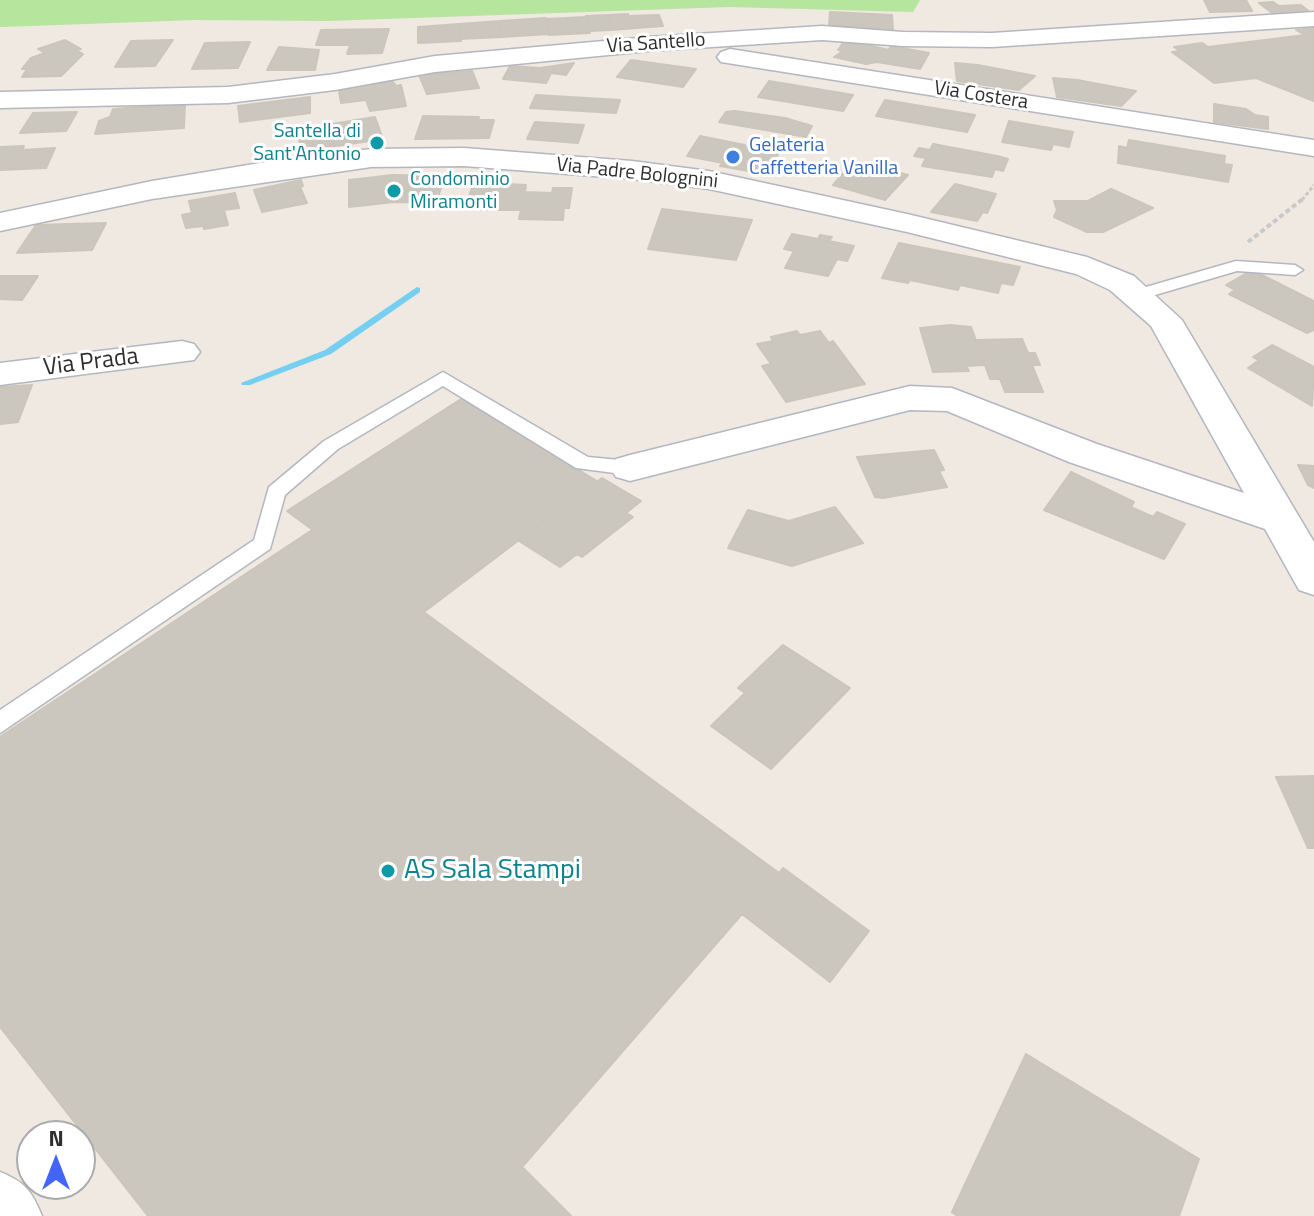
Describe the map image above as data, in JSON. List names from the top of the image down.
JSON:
{
  "streets": {
    "street": [
      "Via Santello",
      "Via Costera",
      "Via Padre Bolognini",
      "Via Prada"
    ]
  },
  "crossings": [
    ["Via Santello", "Via Costera"]
  ],
  "places": [
    "Santella di Sant'Antonio",
    "Gelateria Caffetteria Vanilla",
    "Condominio Miramonti",
    "AS Sala Stampi"
  ],
  "north": "top"
}
